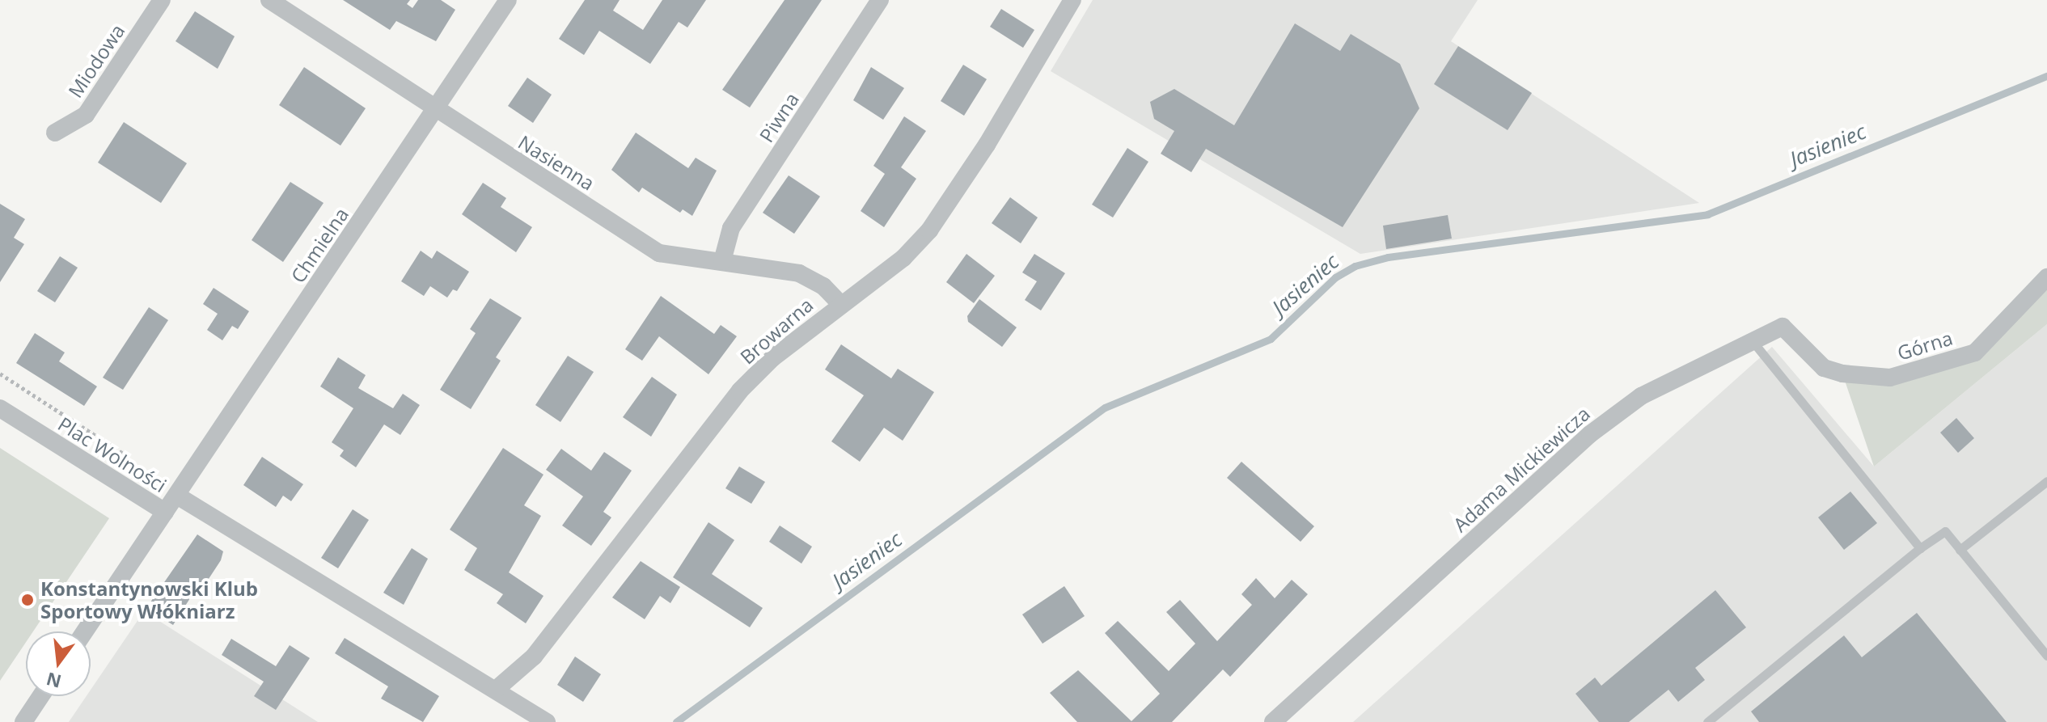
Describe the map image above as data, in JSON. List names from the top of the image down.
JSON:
{
  "streets": {
    "street": [
      "Miodowa",
      "Piwna",
      "Nasienna",
      "Chmielna",
      "Browarna",
      "Górna",
      "Plac Wolności",
      "Adama Mickiewicza"
    ]
  },
  "crossings": [
    ["Piwna", "Nasienna"],
    ["Nasienna", "Chmielna"],
    ["Nasienna", "Browarna"],
    ["Chmielna", "Plac Wolności"],
    ["Górna", "Adama Mickiewicza"]
  ],
  "water": ["Jasieniec"],
  "places": ["Konstantynowski Klub Sportowy Włókniarz"],
  "north": "bottom"
}
